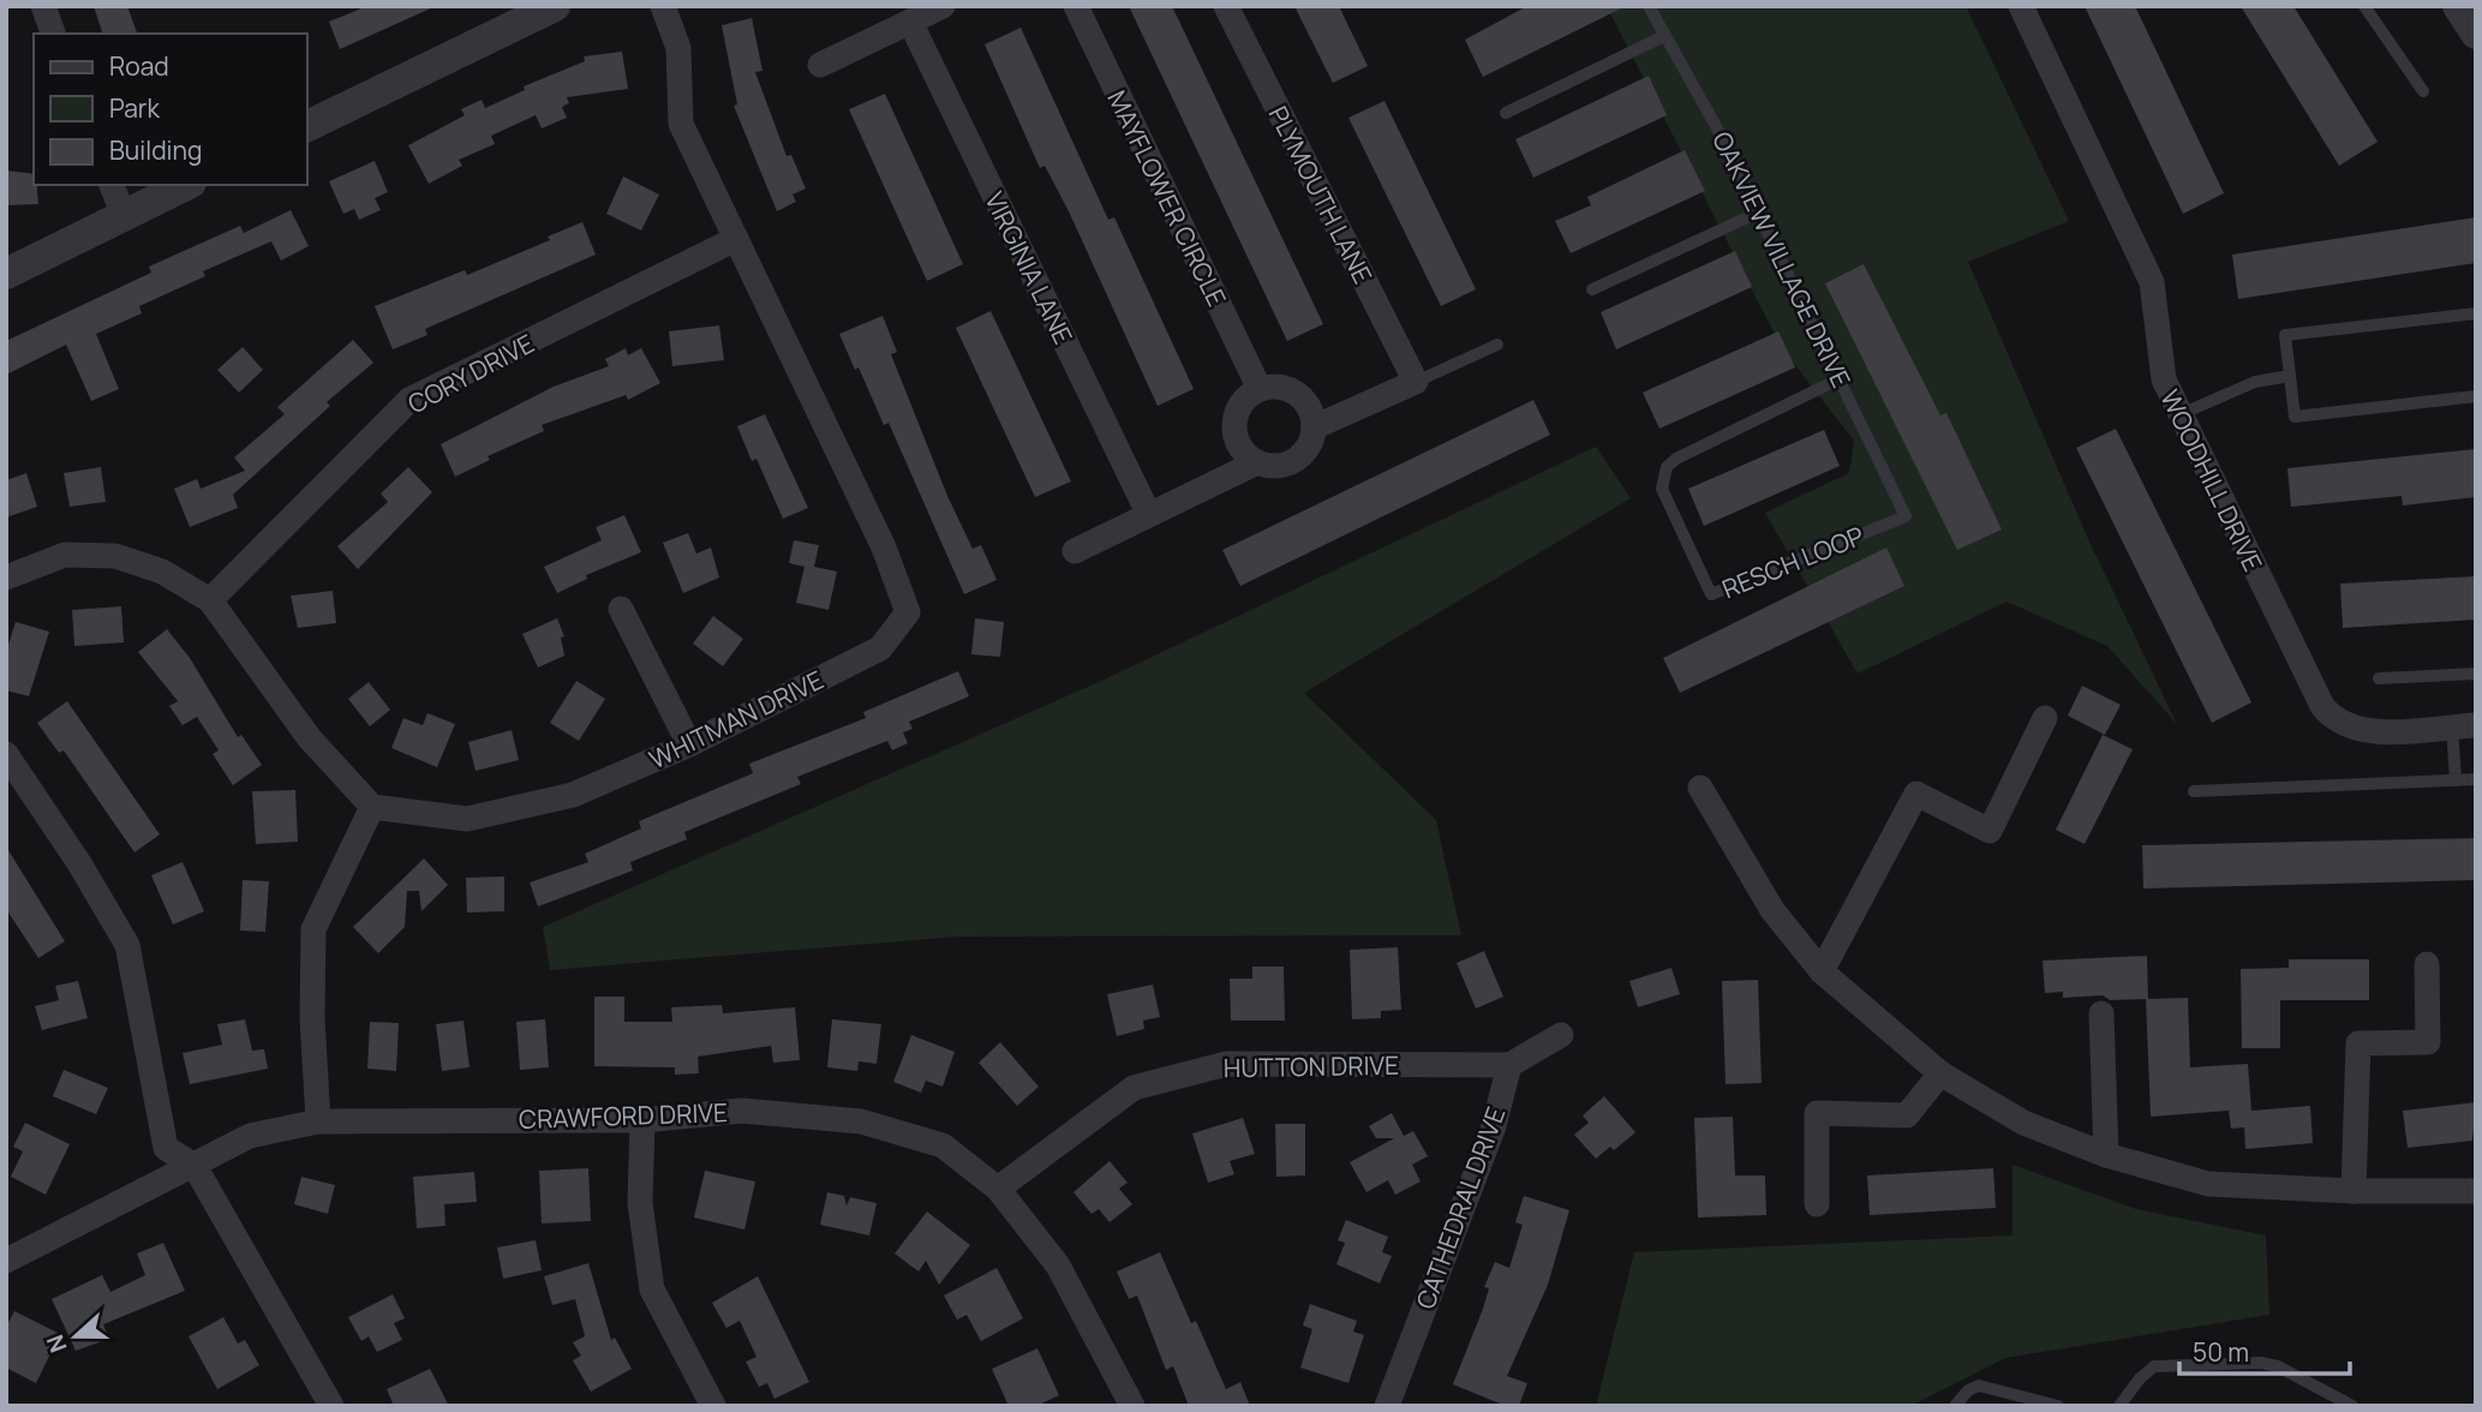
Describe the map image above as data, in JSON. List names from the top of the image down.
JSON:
{
  "streets": {
    "street": [
      "PLYMOUTH LANE",
      "MAYFLOWER CIRCLE",
      "VIRGINIA LANE",
      "CORY DRIVE",
      "WOODHILL DRIVE",
      "WHITMAN DRIVE",
      "HUTTON DRIVE",
      "CRAWFORD DRIVE",
      "CATHEDRAL DRIVE"
    ],
    "lane": ["OAKVIEW VILLAGE DRIVE", "RESCH LOOP"]
  },
  "crossings": [
    ["OAKVIEW VILLAGE DRIVE", "RESCH LOOP"],
    ["CORY DRIVE", "WHITMAN DRIVE"],
    ["HUTTON DRIVE", "CRAWFORD DRIVE"],
    ["HUTTON DRIVE", "CATHEDRAL DRIVE"]
  ],
  "legend": ["Road", "Park", "Building"],
  "scale_bar": "50 m",
  "north": "left"
}
